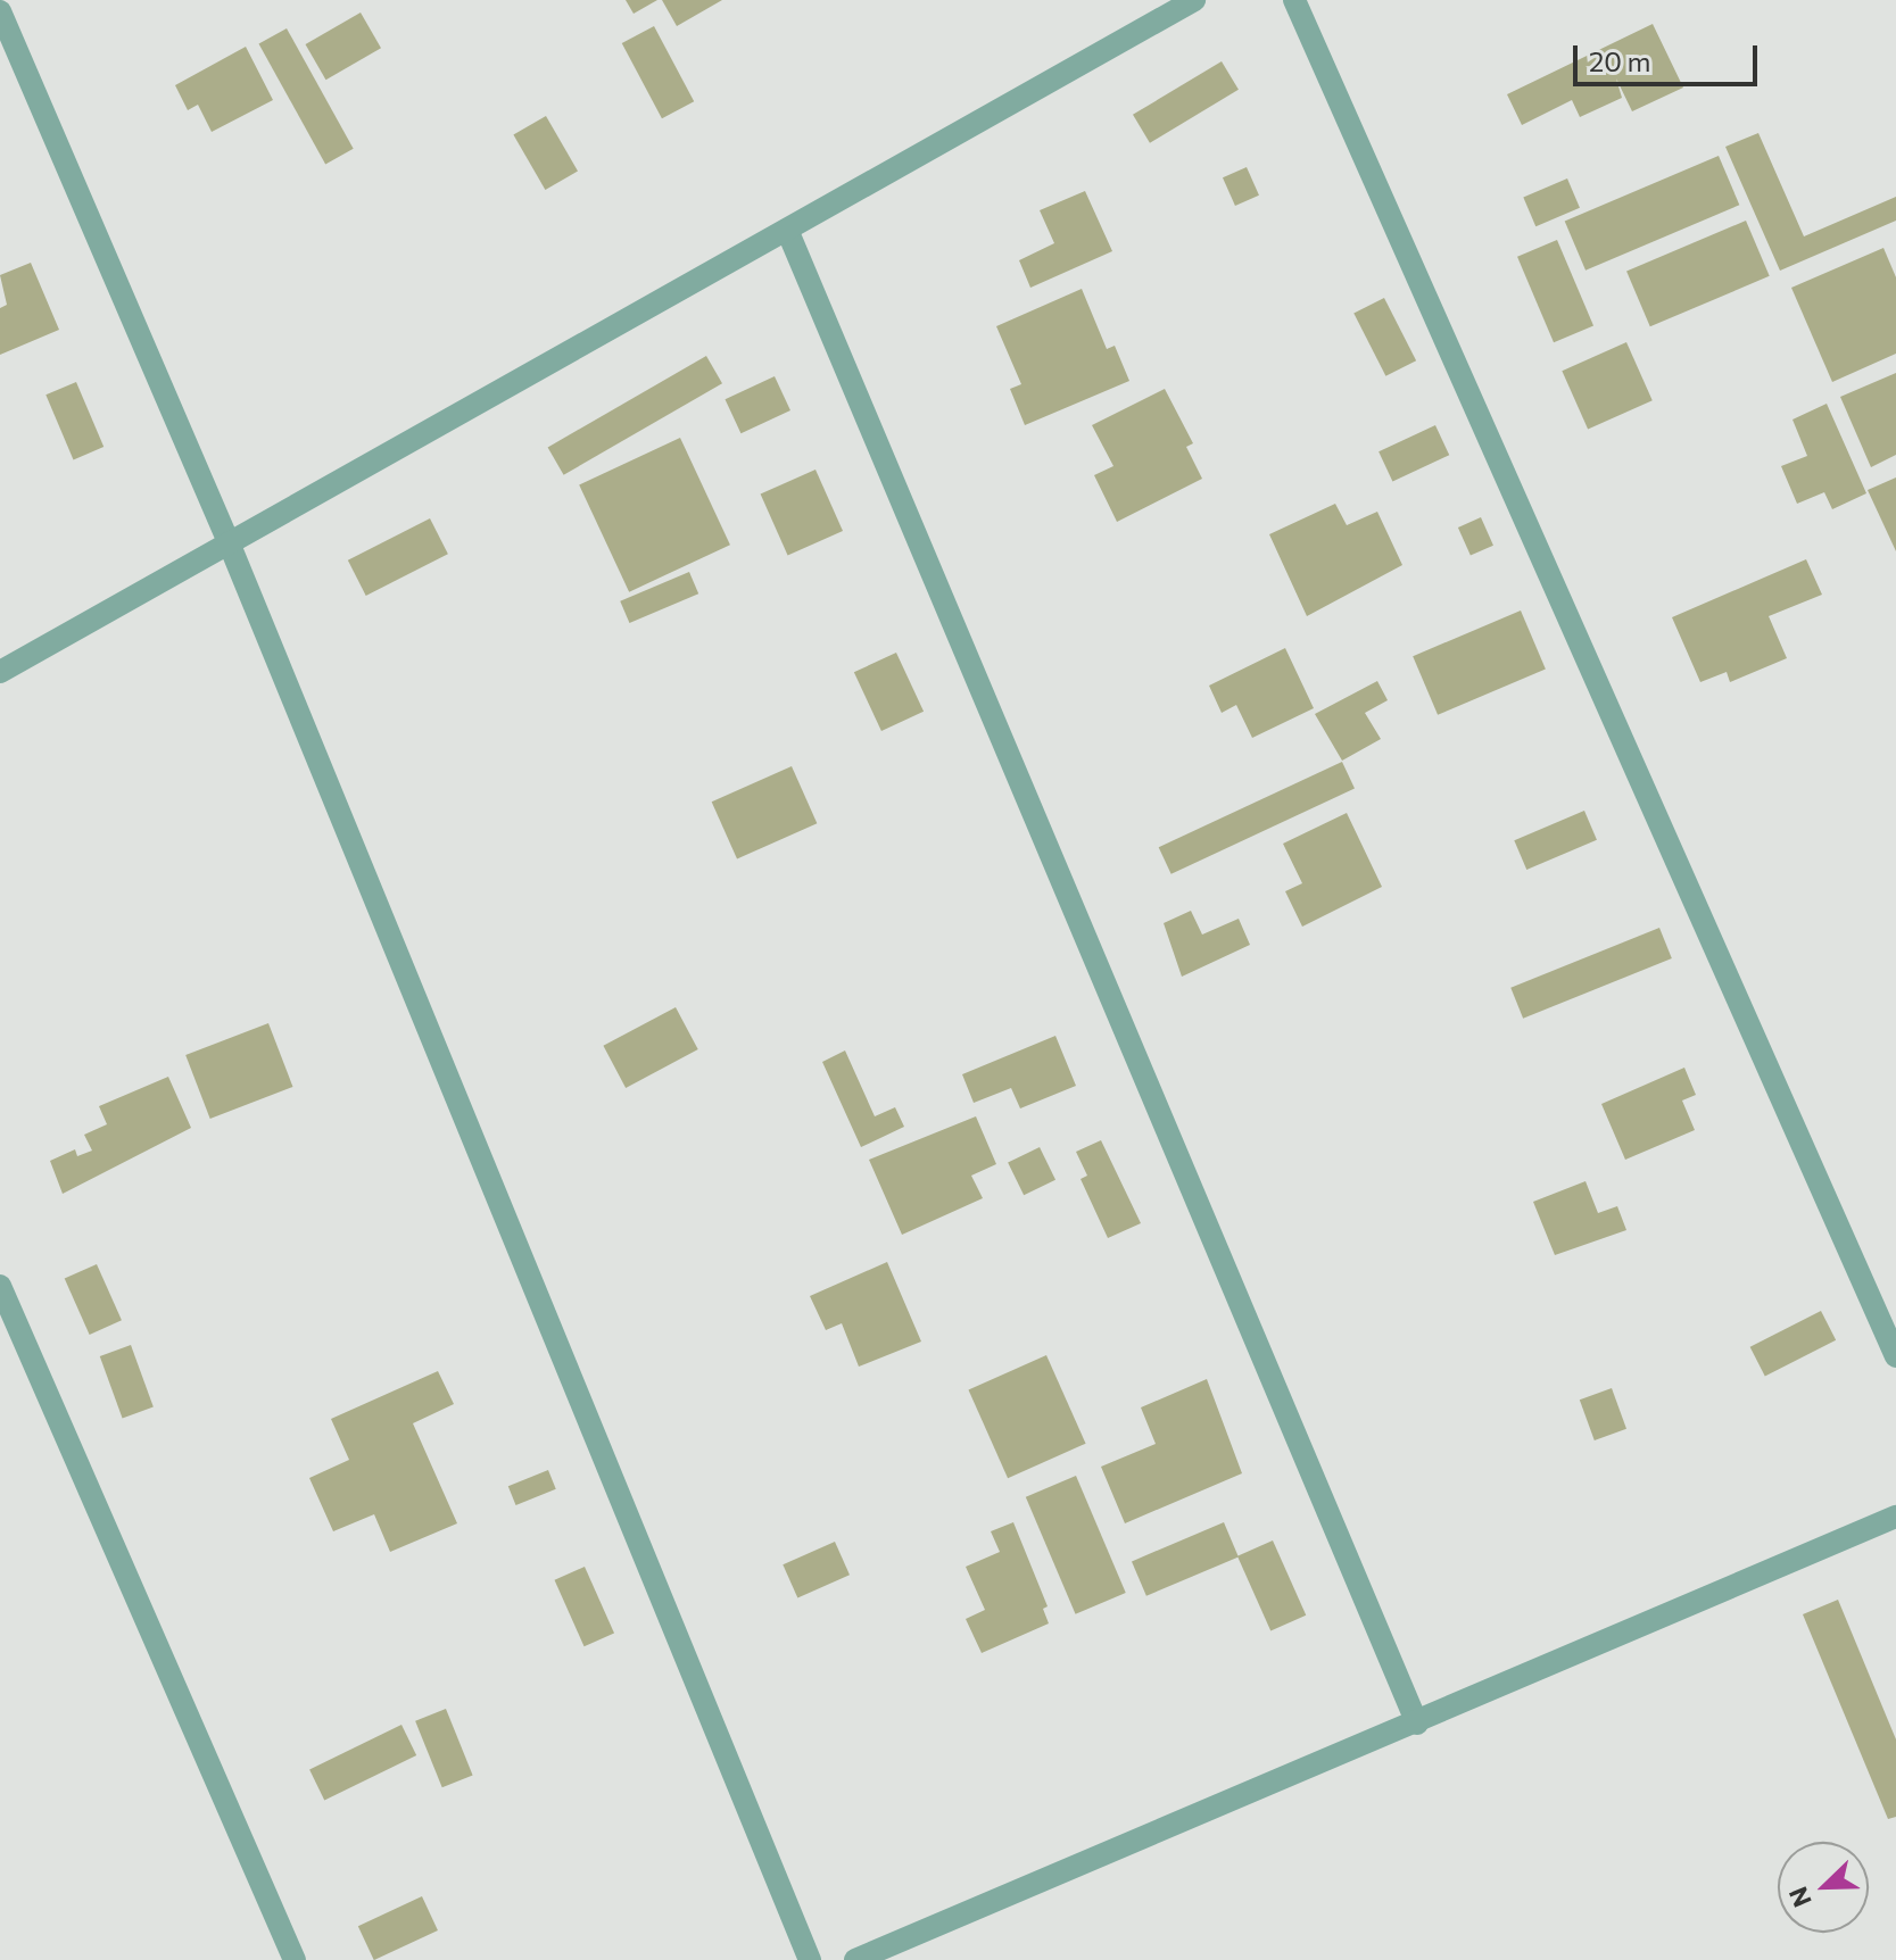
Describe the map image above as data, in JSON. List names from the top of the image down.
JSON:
{
  "scale_bar": "20 m",
  "north": "bottom left"
}
